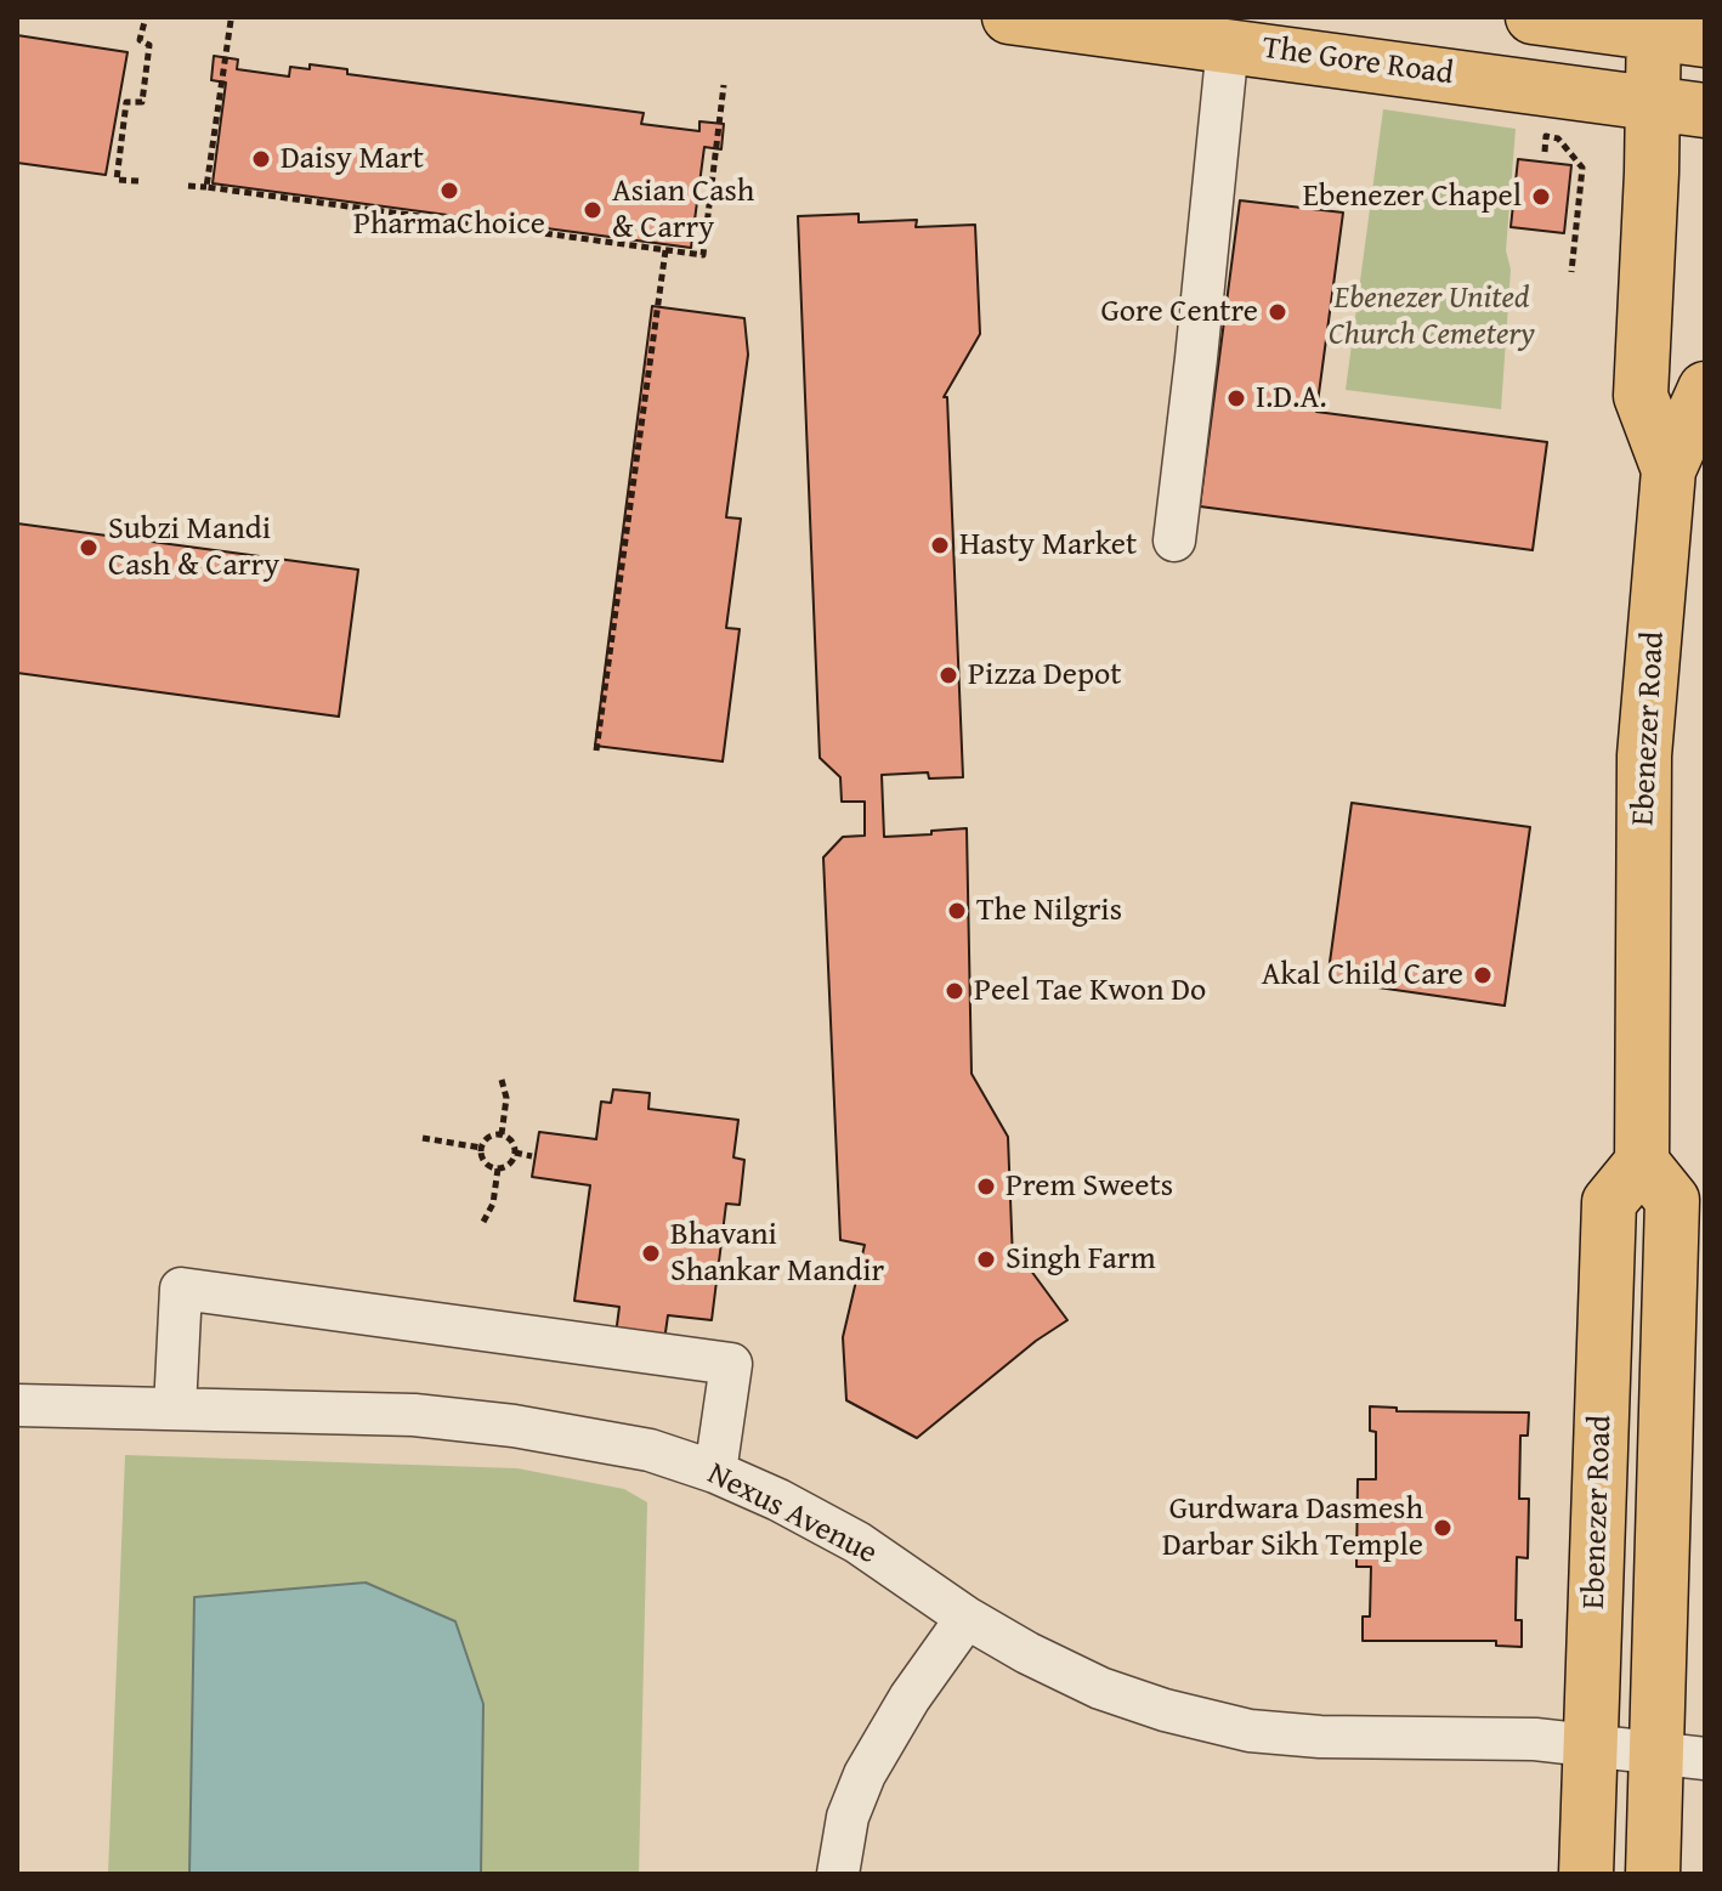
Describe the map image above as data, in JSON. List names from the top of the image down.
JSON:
{
  "streets": {
    "main road": ["The Gore Road", "Ebenezer Road"],
    "street": ["Nexus Avenue"]
  },
  "crossings": [
    ["The Gore Road", "Ebenezer Road"],
    ["Ebenezer Road", "Nexus Avenue"]
  ],
  "parks": ["Ebenezer United Church Cemetery"],
  "places": [
    "Daisy Mart",
    "PharmaChoice",
    "Ebenezer Chapel",
    "Asian Cash & Carry",
    "Gore Centre",
    "I.D.A.",
    "Hasty Market",
    "Subzi Mandi Cash & Carry",
    "Pizza Depot",
    "The Nilgris",
    "Akal Child Care",
    "Peel Tae Kwon Do",
    "Prem Sweets",
    "Bhavani Shankar Mandir",
    "Singh Farm",
    "Gurdwara Dasmesh Darbar Sikh Temple"
  ]
}
